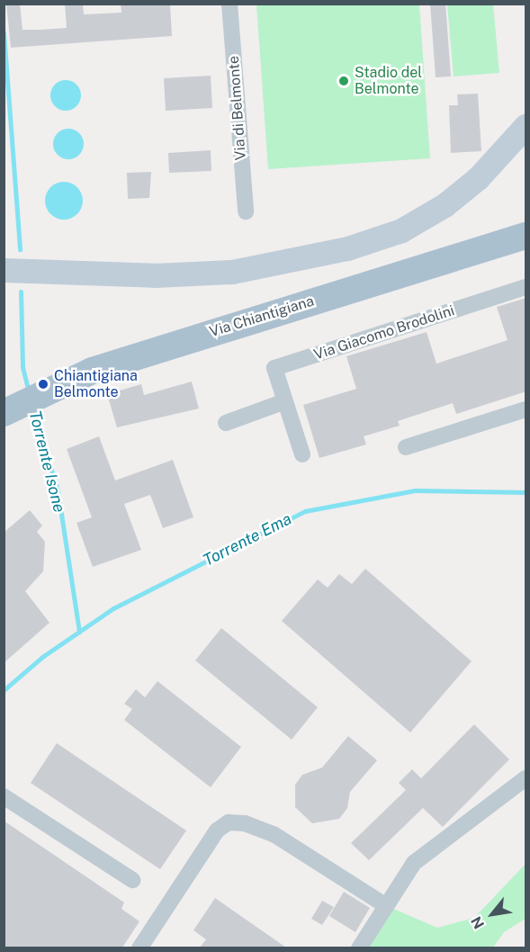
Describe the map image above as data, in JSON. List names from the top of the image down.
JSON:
{
  "streets": {
    "main road": ["Via Chiantigiana"],
    "street": ["Via di Belmonte", "Via Giacomo Brodolini"]
  },
  "water": ["Torrente Isone", "Torrente Ema"],
  "places": ["Stadio del Belmonte", "Chiantigiana Belmonte"],
  "north": "bottom left"
}
